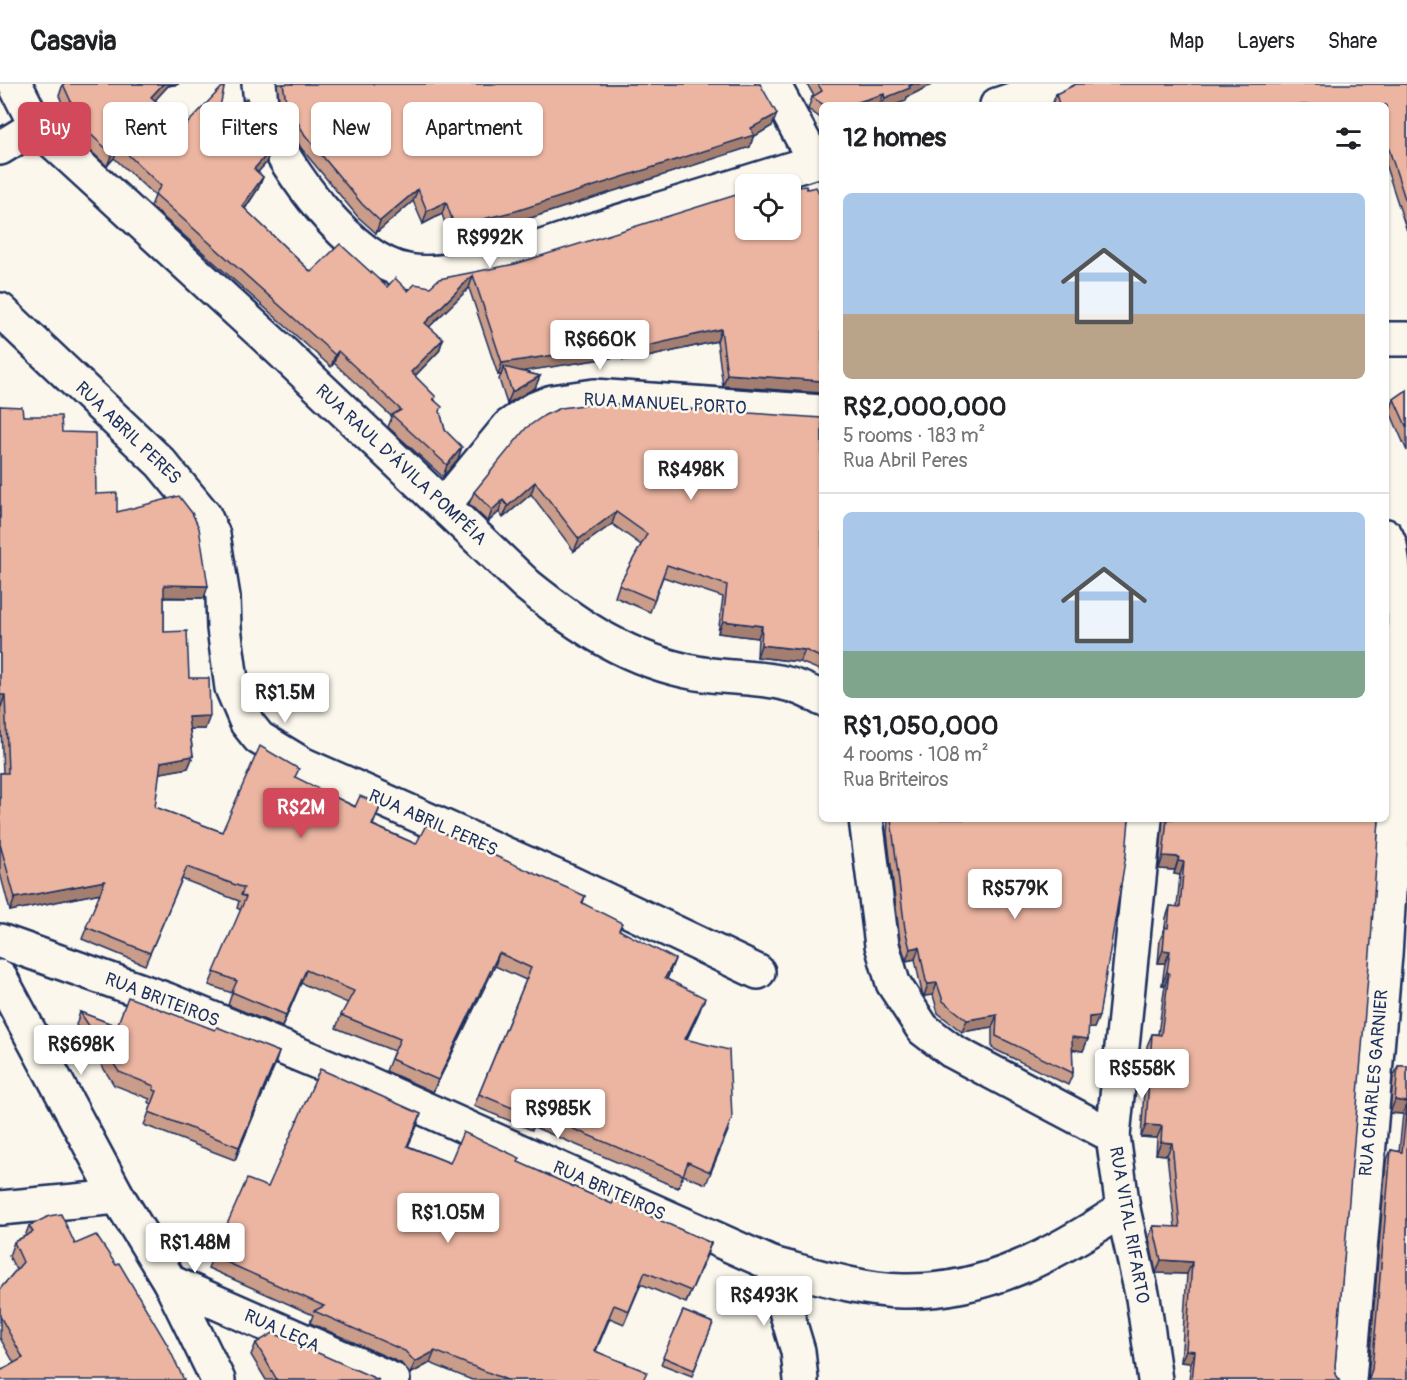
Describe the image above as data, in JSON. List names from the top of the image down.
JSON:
{
  "streets": {
    "street": [
      "RUA MANUEL PORTO",
      "RUA ABRIL PERES",
      "RUA RAUL D'ÁVILA POMPÉIA",
      "RUA BRITEIROS",
      "RUA CHARLES GARNIER",
      "RUA VITAL RIFARTO",
      "RUA LEÇA"
    ]
  },
  "crossings": [
    ["RUA MANUEL PORTO", "RUA RAUL D'ÁVILA POMPÉIA"],
    ["RUA BRITEIROS", "RUA VITAL RIFARTO"]
  ],
  "page": {
    "header": "Casavia",
    "nav": ["Map", "Layers", "Share"],
    "chip": [
      "Buy",
      "Rent",
      "Filters",
      "New",
      "Apartment"
    ],
    "heading": "12 homes",
    "list": [
      {
        "name": "R$2,000,000",
        "note": "5 rooms · 183 m² · Rua Abril Peres"
      },
      {
        "name": "R$1,050,000",
        "note": "4 rooms · 108 m² · Rua Briteiros"
      }
    ],
    "price": [
      "R$992K",
      "R$660K",
      "R$498K",
      "R$1.5M",
      "R$2M",
      "R$579K",
      "R$698K",
      "R$558K",
      "R$985K",
      "R$1.05M",
      "R$1.48M",
      "R$493K"
    ]
  }
}
